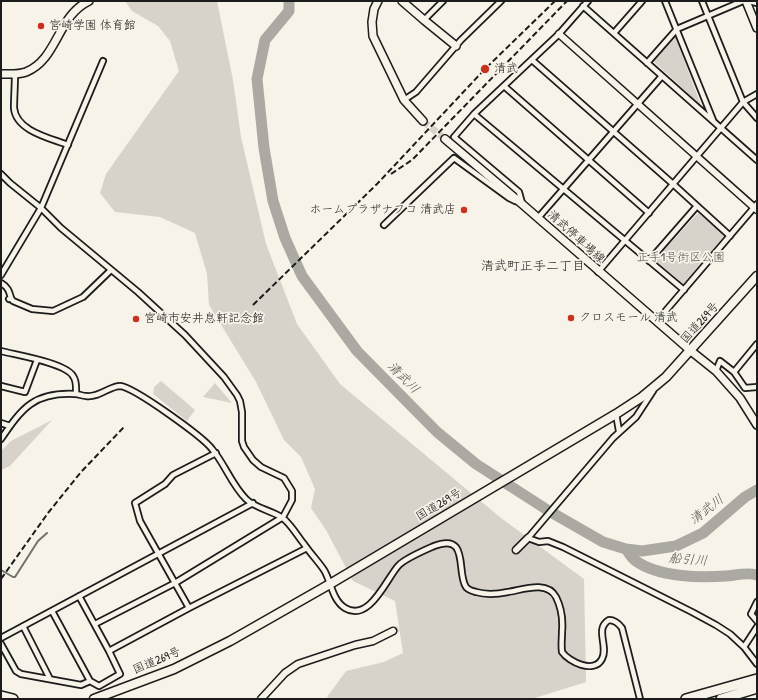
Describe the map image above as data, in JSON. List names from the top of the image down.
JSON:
{
  "streets": {
    "highway": ["国道269号"],
    "main road": ["清武停車場線"]
  },
  "crossings": [
    ["清武停車場線", "国道269号"]
  ],
  "districts": ["清武町正手二丁目"],
  "water": ["清武川", "船引川"],
  "parks": ["正手1号街区公園"],
  "places": [
    "宮崎学園 体育館",
    "清武",
    "ホームプラザナフコ 清武店",
    "クロスモール 清武",
    "宮崎市安井息軒記念館"
  ]
}
